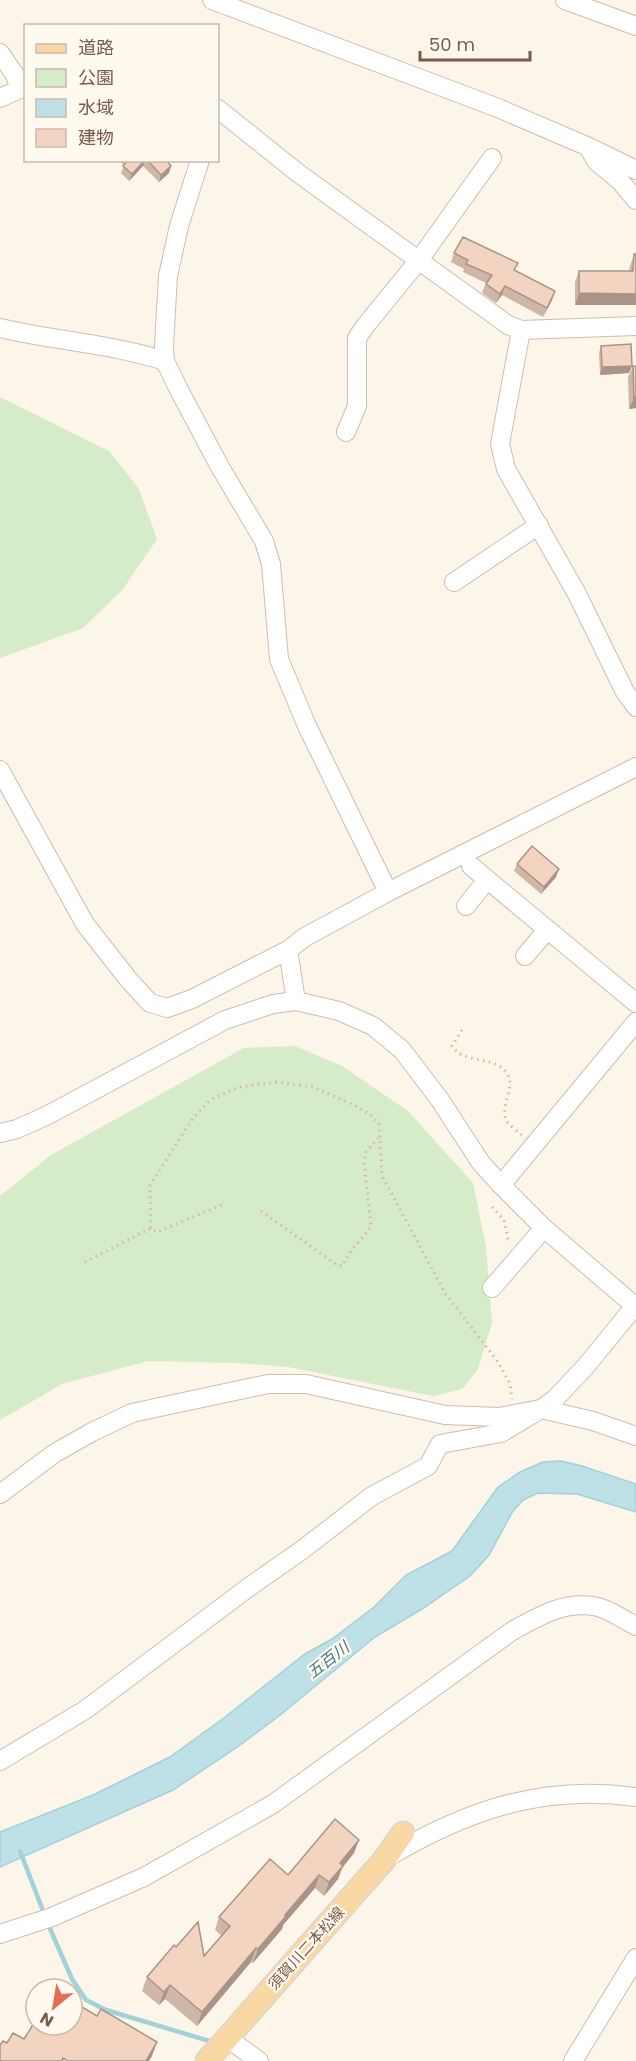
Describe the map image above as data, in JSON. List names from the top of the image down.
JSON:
{
  "streets": {
    "main road": ["須賀川二本松線"]
  },
  "water": ["五百川"],
  "legend": [
    "道路",
    "公園",
    "水域",
    "建物"
  ],
  "scale_bar": "50 m",
  "north": "bottom left"
}
